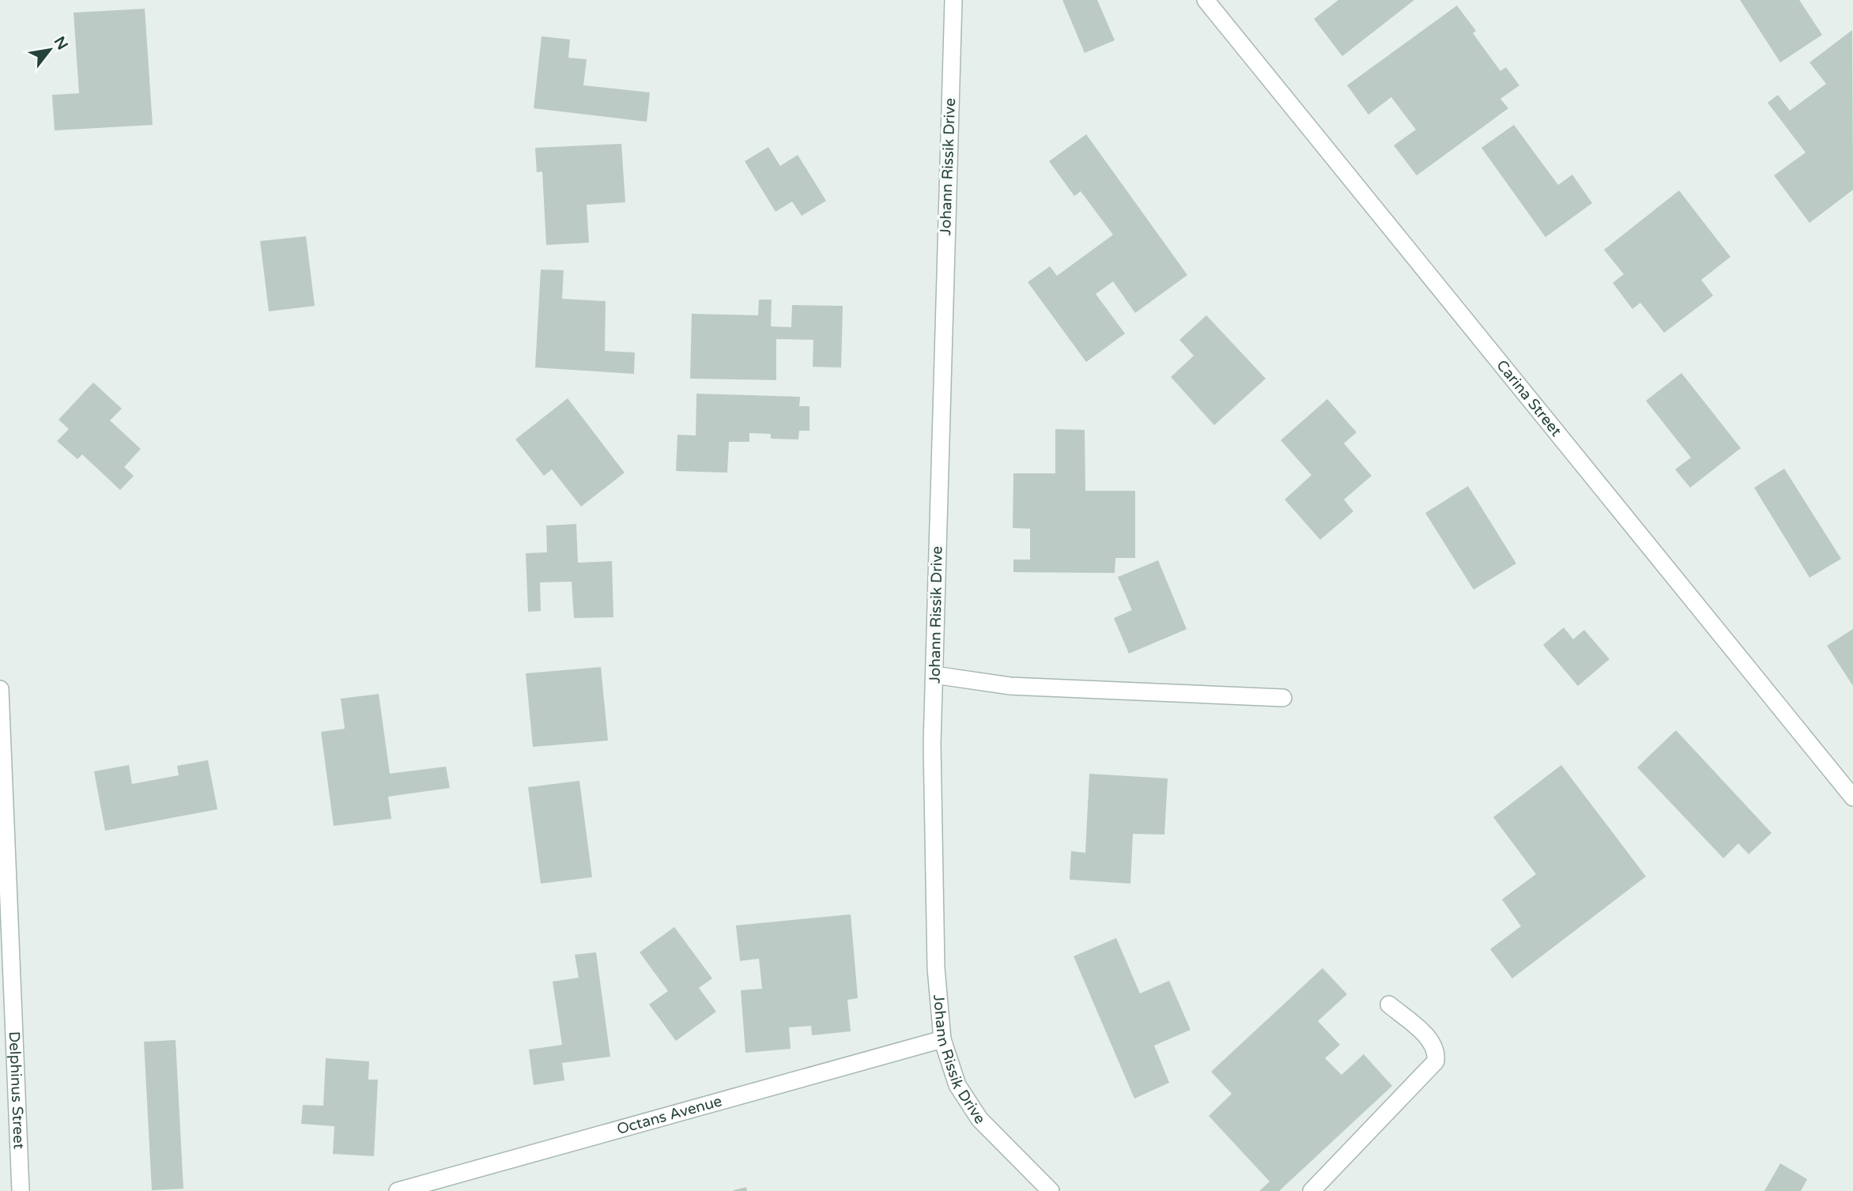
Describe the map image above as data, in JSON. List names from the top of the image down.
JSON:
{
  "streets": {
    "street": [
      "Johann Rissik Drive",
      "Carina Street",
      "Delphinus Street",
      "Octans Avenue"
    ]
  },
  "crossings": [
    ["Johann Rissik Drive", "Octans Avenue"]
  ],
  "north": "top right"
}
